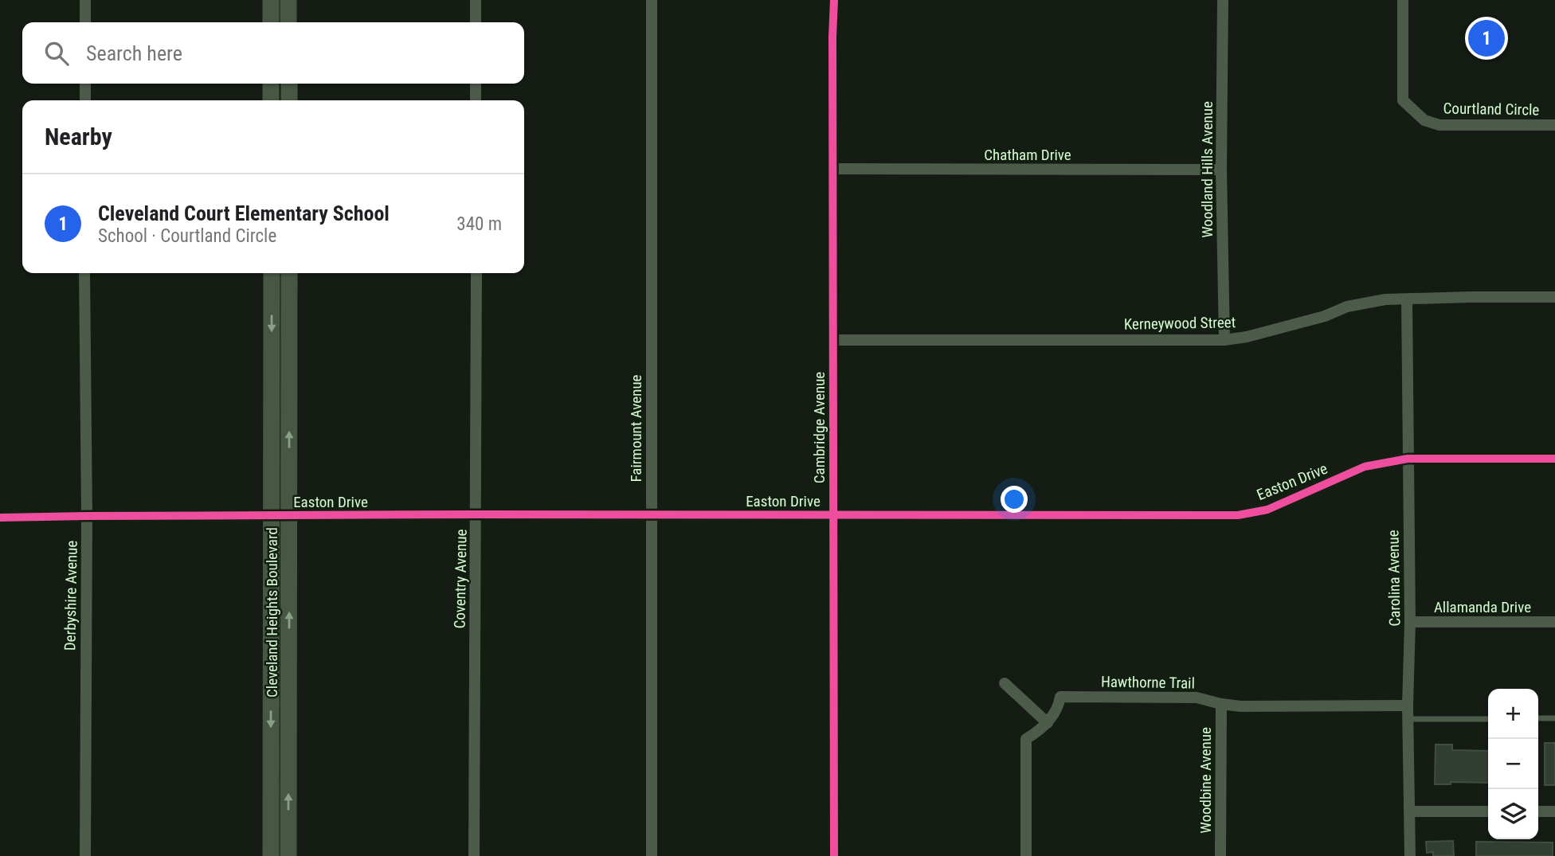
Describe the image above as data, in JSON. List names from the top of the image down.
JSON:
{
  "streets": {
    "street": [
      "Courtland Circle",
      "Chatham Drive",
      "Woodland Hills Avenue",
      "Kerneywood Street",
      "Cambridge Avenue",
      "Fairmount Avenue",
      "Easton Drive",
      "Carolina Avenue",
      "Coventry Avenue",
      "Derbyshire Avenue",
      "Allamanda Drive",
      "Cleveland Heights Boulevard",
      "Hawthorne Trail",
      "Woodbine Avenue"
    ]
  },
  "crossings": [
    ["Chatham Drive", "Woodland Hills Avenue"],
    ["Chatham Drive", "Cambridge Avenue"],
    ["Woodland Hills Avenue", "Kerneywood Street"],
    ["Kerneywood Street", "Cambridge Avenue"],
    ["Kerneywood Street", "Carolina Avenue"],
    ["Cambridge Avenue", "Easton Drive"],
    ["Fairmount Avenue", "Easton Drive"],
    ["Easton Drive", "Carolina Avenue"],
    ["Easton Drive", "Coventry Avenue"],
    ["Easton Drive", "Derbyshire Avenue"],
    ["Easton Drive", "Cleveland Heights Boulevard"],
    ["Carolina Avenue", "Allamanda Drive"],
    ["Carolina Avenue", "Hawthorne Trail"],
    ["Hawthorne Trail", "Woodbine Avenue"]
  ],
  "page": {
    "pins": "1",
    "search": "Search here",
    "heading": "Nearby",
    "list": [
      {
        "mark": "1",
        "name": "Cleveland Court Elementary School",
        "note": "School · Courtland Circle",
        "value": "340 m"
      }
    ],
    "map_buttons": ["+", "−"]
  }
}
